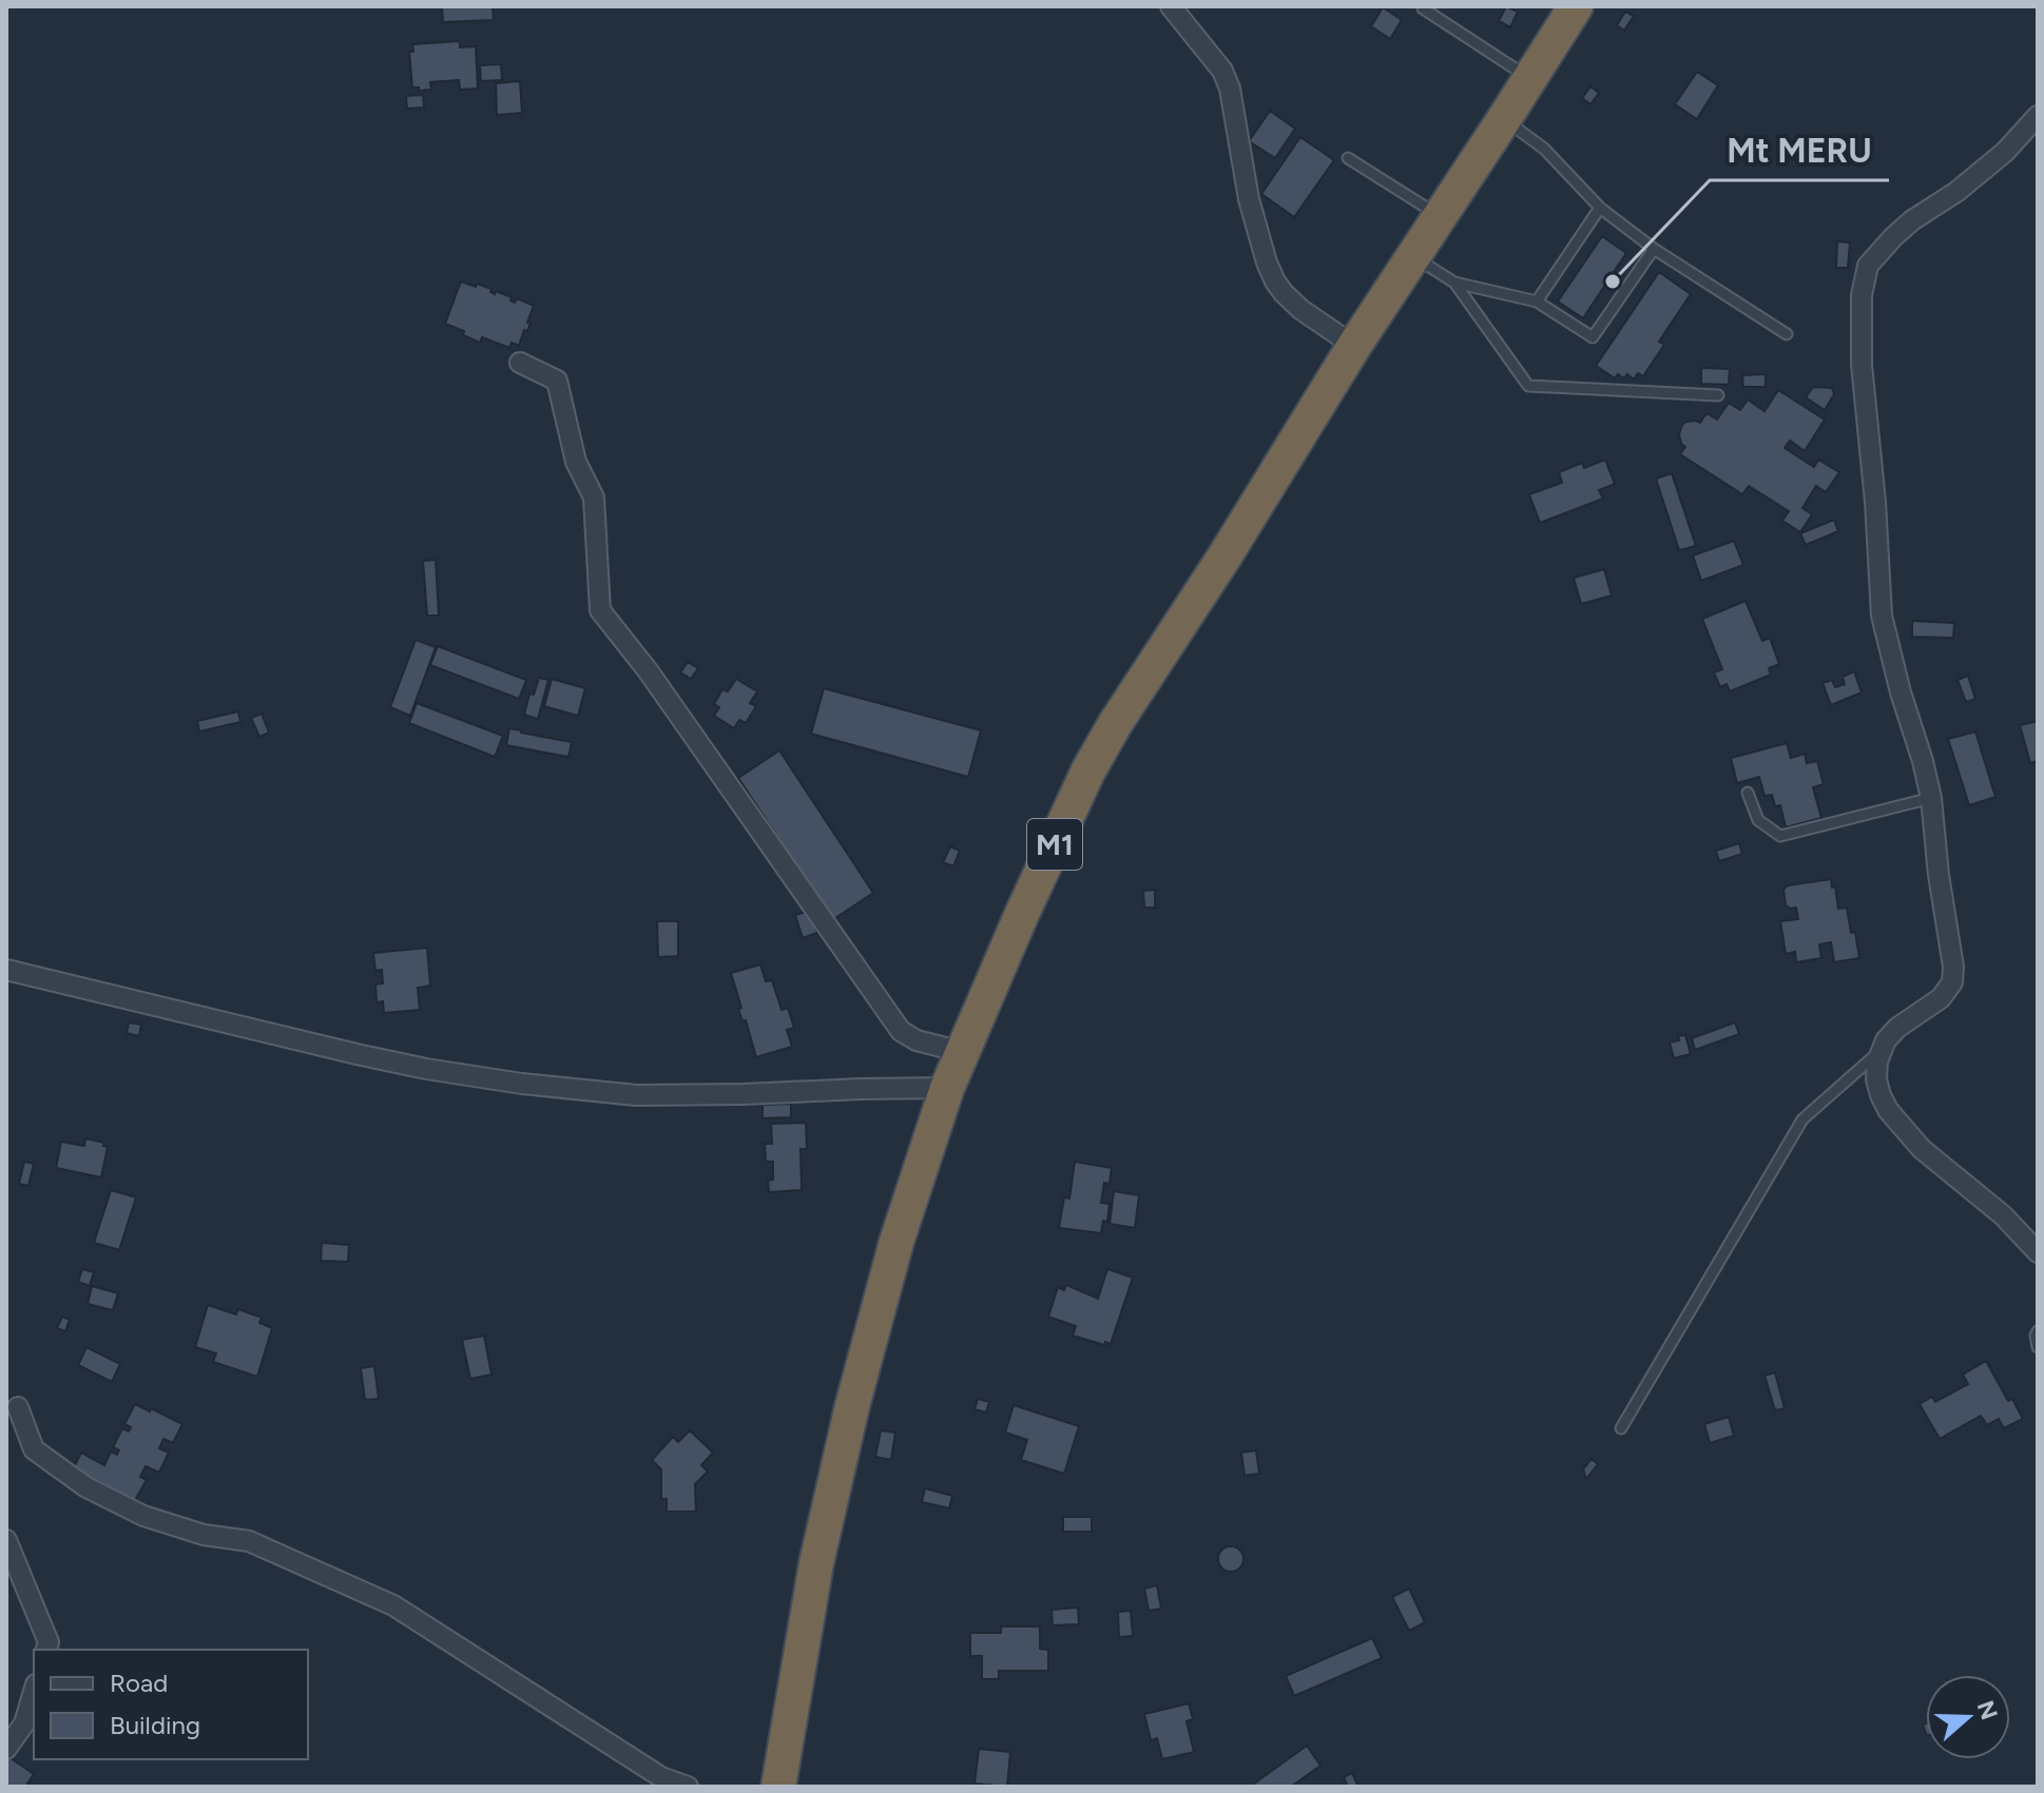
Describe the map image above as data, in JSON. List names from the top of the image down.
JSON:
{
  "streets": {
    "highway": ["M1"]
  },
  "places": ["Mt MERU"],
  "legend": ["Road", "Building"],
  "north": "right"
}
